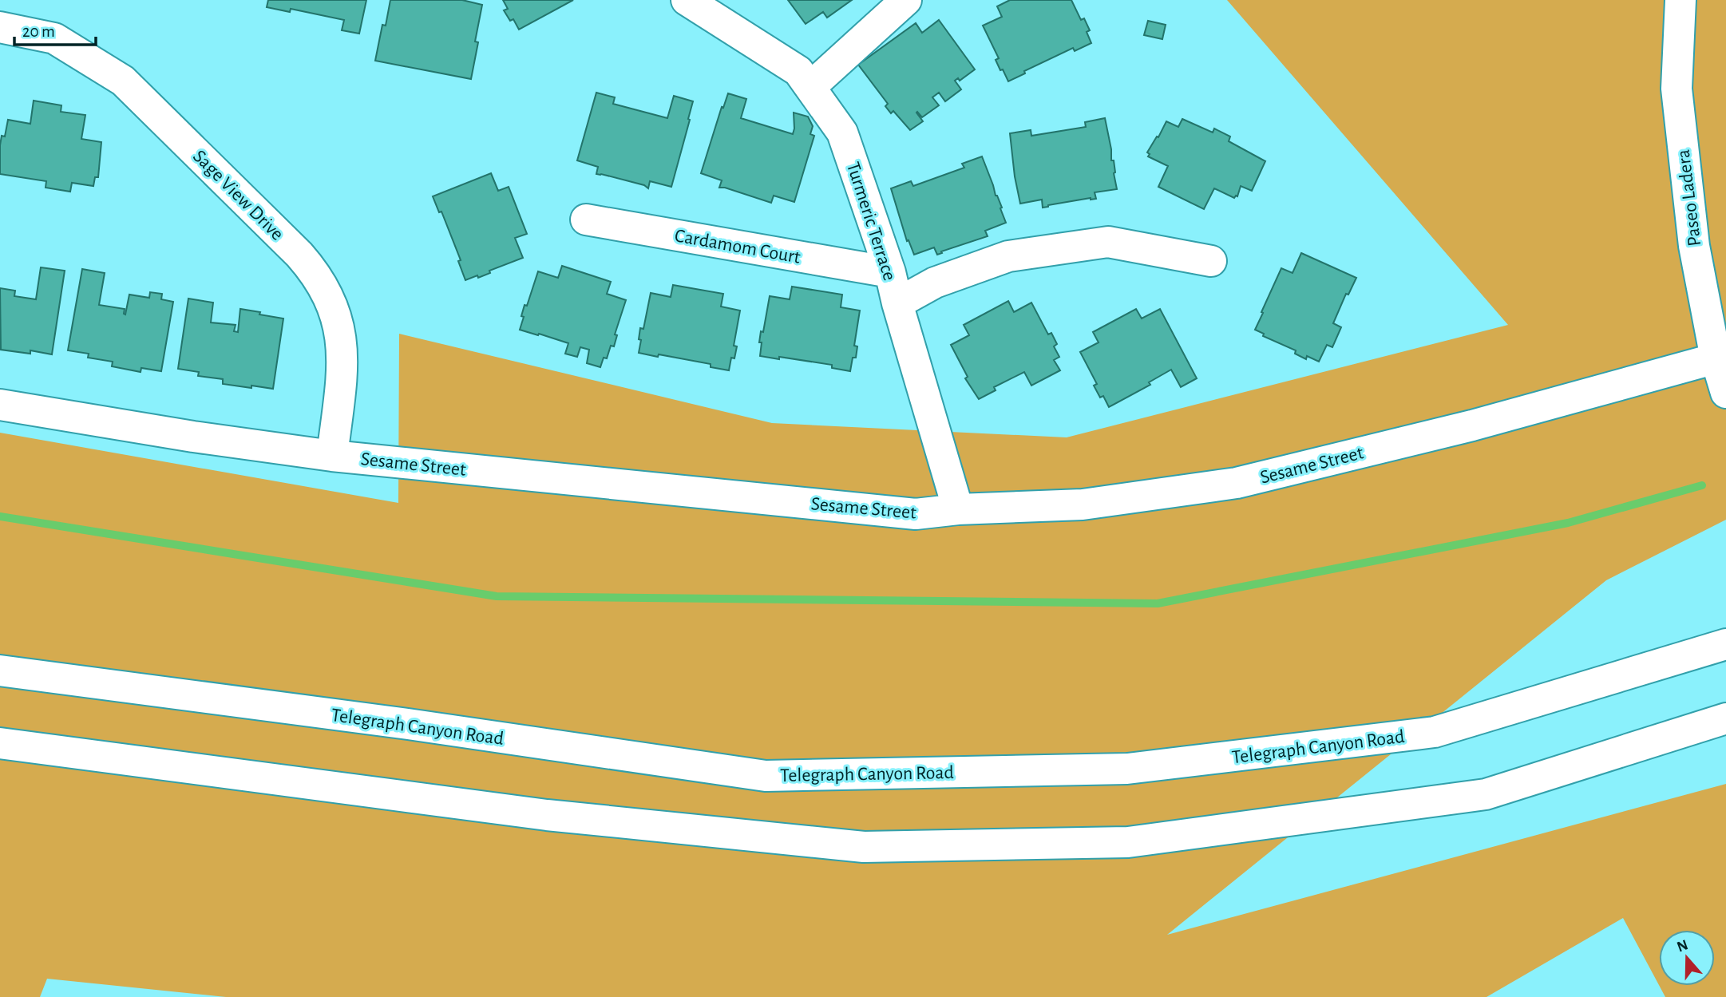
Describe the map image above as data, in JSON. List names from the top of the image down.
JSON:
{
  "streets": {
    "street": [
      "Sage View Drive",
      "Paseo Ladera",
      "Turmeric Terrace",
      "Cardamom Court",
      "Sesame Street",
      "Telegraph Canyon Road"
    ]
  },
  "crossings": [
    ["Sage View Drive", "Sesame Street"],
    ["Paseo Ladera", "Sesame Street"],
    ["Turmeric Terrace", "Cardamom Court"],
    ["Turmeric Terrace", "Sesame Street"]
  ],
  "scale_bar": "20 m",
  "north": "top"
}
